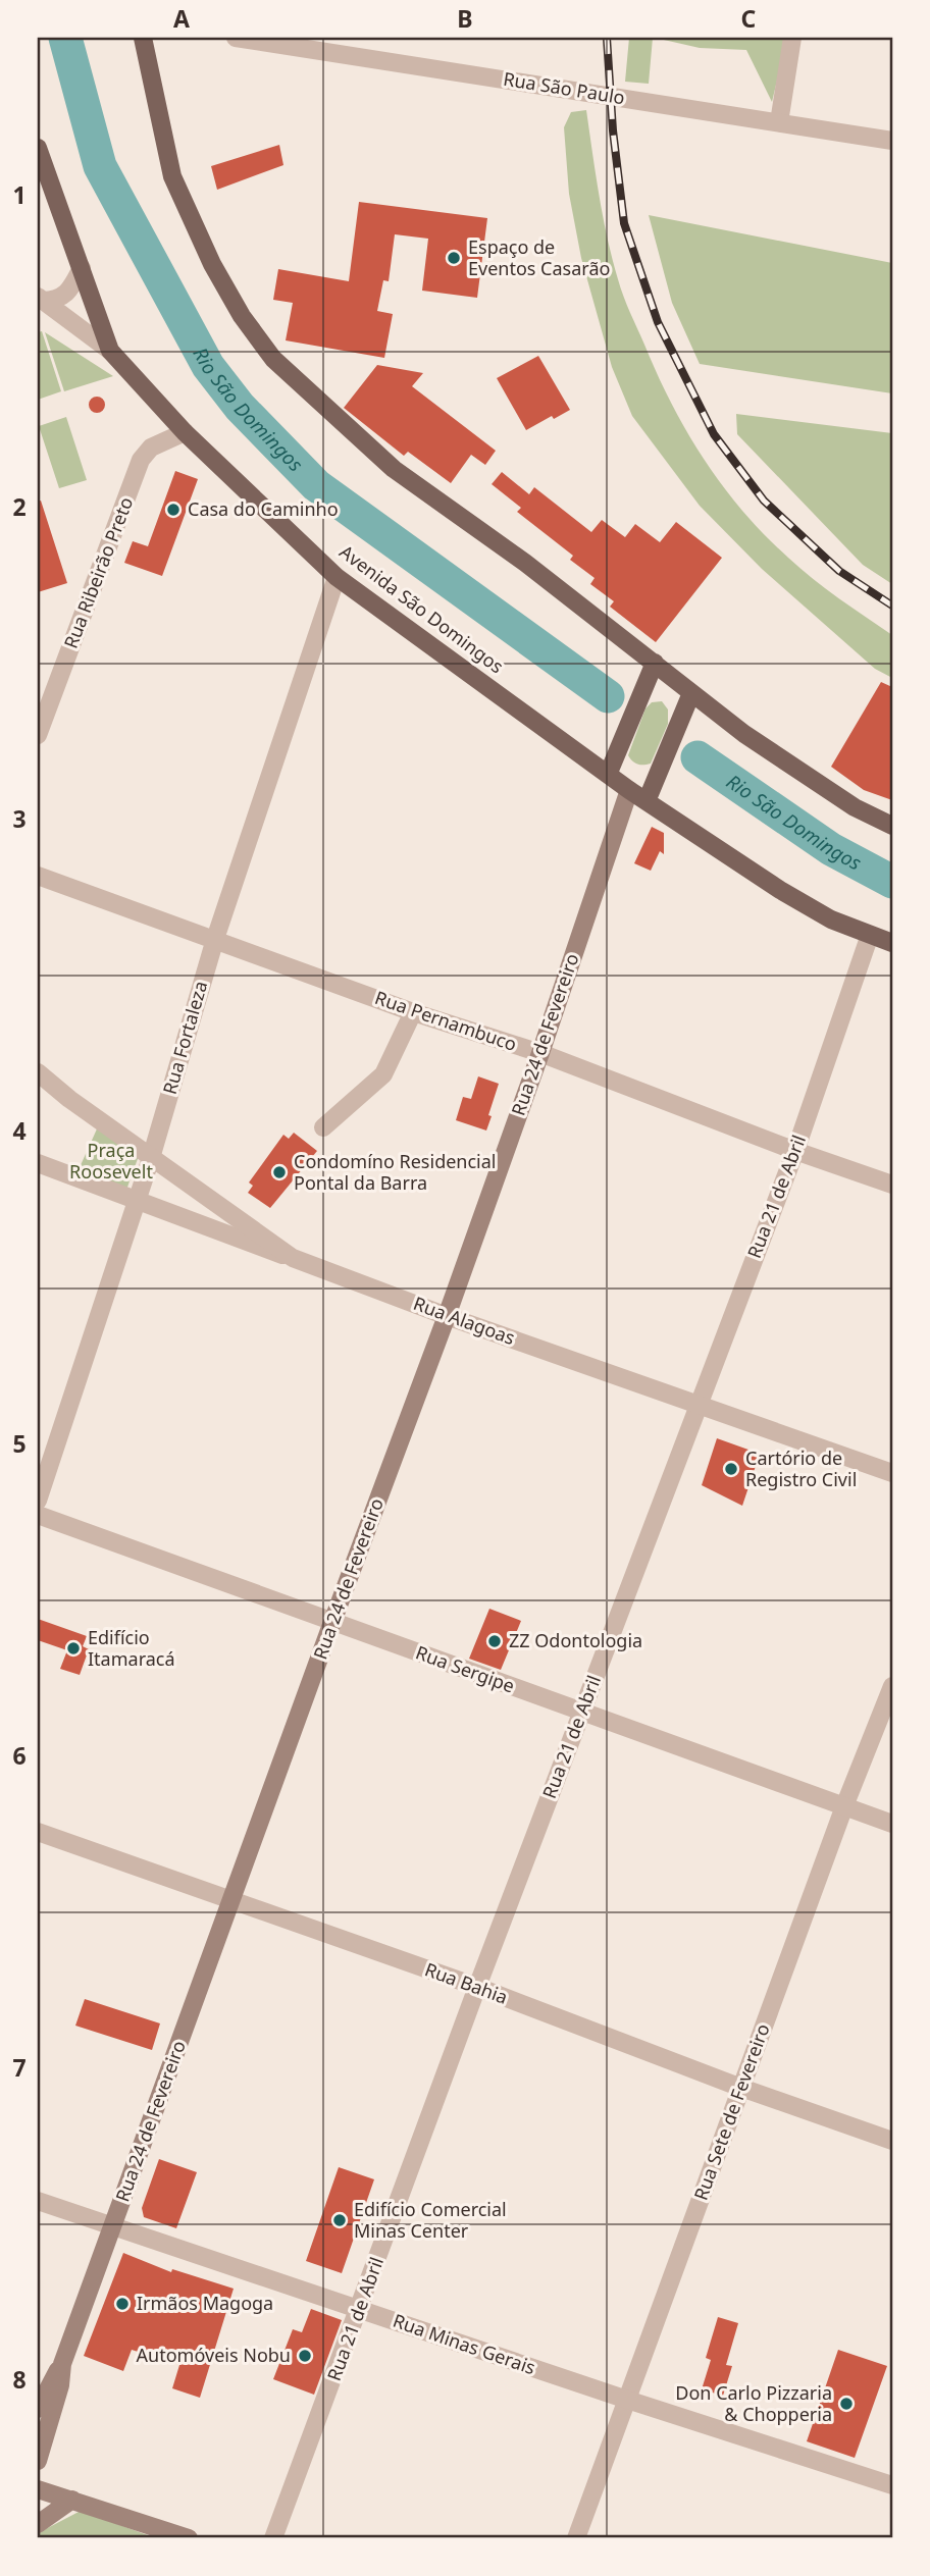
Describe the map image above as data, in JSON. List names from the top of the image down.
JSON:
{
  "streets": {
    "main road": ["Avenida São Domingos", "Rua 24 de Fevereiro"],
    "street": [
      "Rua São Paulo",
      "Rua Ribeirão Preto",
      "Rua Pernambuco",
      "Rua Fortaleza",
      "Rua 21 de Abril",
      "Rua Alagoas",
      "Rua Sergipe",
      "Rua Bahia",
      "Rua Sete de Fevereiro",
      "Rua Minas Gerais"
    ]
  },
  "crossings": [
    ["Rua Ribeirão Preto", "Avenida São Domingos"],
    ["Avenida São Domingos", "Rua 24 de Fevereiro"],
    ["Avenida São Domingos", "Rua Fortaleza"],
    ["Avenida São Domingos", "Rua 21 de Abril"],
    ["Rua Pernambuco", "Rua 24 de Fevereiro"],
    ["Rua Pernambuco", "Rua Fortaleza"],
    ["Rua Pernambuco", "Rua 21 de Abril"],
    ["Rua 24 de Fevereiro", "Rua Alagoas"],
    ["Rua 24 de Fevereiro", "Rua Sergipe"],
    ["Rua 24 de Fevereiro", "Rua Bahia"],
    ["Rua 24 de Fevereiro", "Rua Minas Gerais"],
    ["Rua Fortaleza", "Rua Alagoas"],
    ["Rua 21 de Abril", "Rua Alagoas"],
    ["Rua 21 de Abril", "Rua Sergipe"],
    ["Rua 21 de Abril", "Rua Bahia"],
    ["Rua 21 de Abril", "Rua Minas Gerais"],
    ["Rua Sergipe", "Rua Sete de Fevereiro"],
    ["Rua Bahia", "Rua Sete de Fevereiro"],
    ["Rua Sete de Fevereiro", "Rua Minas Gerais"]
  ],
  "water": ["Rio São Domingos"],
  "parks": ["Praça Roosevelt"],
  "places": [
    "Espaço de Eventos Casarão",
    "Casa do Caminho",
    "Condomíno Residencial Pontal da Barra",
    "Cartório de Registro Civil",
    "ZZ Odontologia",
    "Edifício Itamaracá",
    "Edifício Comercial Minas Center",
    "Irmãos Magoga",
    "Automóveis Nobu",
    "Don Carlo Pizzaria & Chopperia"
  ],
  "grid": {
    "columns": ["A", "B", "C"],
    "rows": [
      "1",
      "2",
      "3",
      "4",
      "5",
      "6",
      "7",
      "8"
    ]
  }
}
